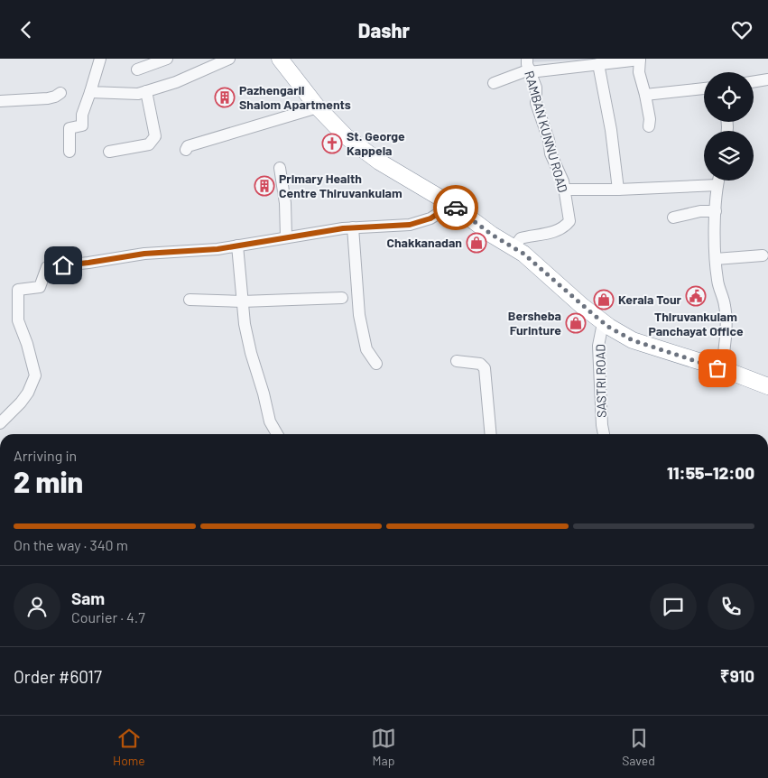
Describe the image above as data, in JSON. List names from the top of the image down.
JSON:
{
  "streets": {
    "street": ["RAMBAN KUNNU ROAD", "SASTRI ROAD"]
  },
  "places": {
    "building": ["Pazhengaril Shalom Apartments", "Primary Health Centre Thiruvankulam"],
    "church": ["St. George Kappela"],
    "shop": ["Chakkanadan", "Kerala Tour", "Bersheba Furinture"],
    "public building": ["Thiruvankulam Panchayat Office"]
  },
  "page": {
    "header": "Dashr",
    "heading": ["2 min", "Arriving in", "11:55–12:00"],
    "panel": [
      "Sam",
      "Courier · 4.7",
      "Order #6017",
      "₹910"
    ],
    "bar": "On the way · 340 m",
    "tabs": ["Home", "Map", "Saved"]
  }
}
